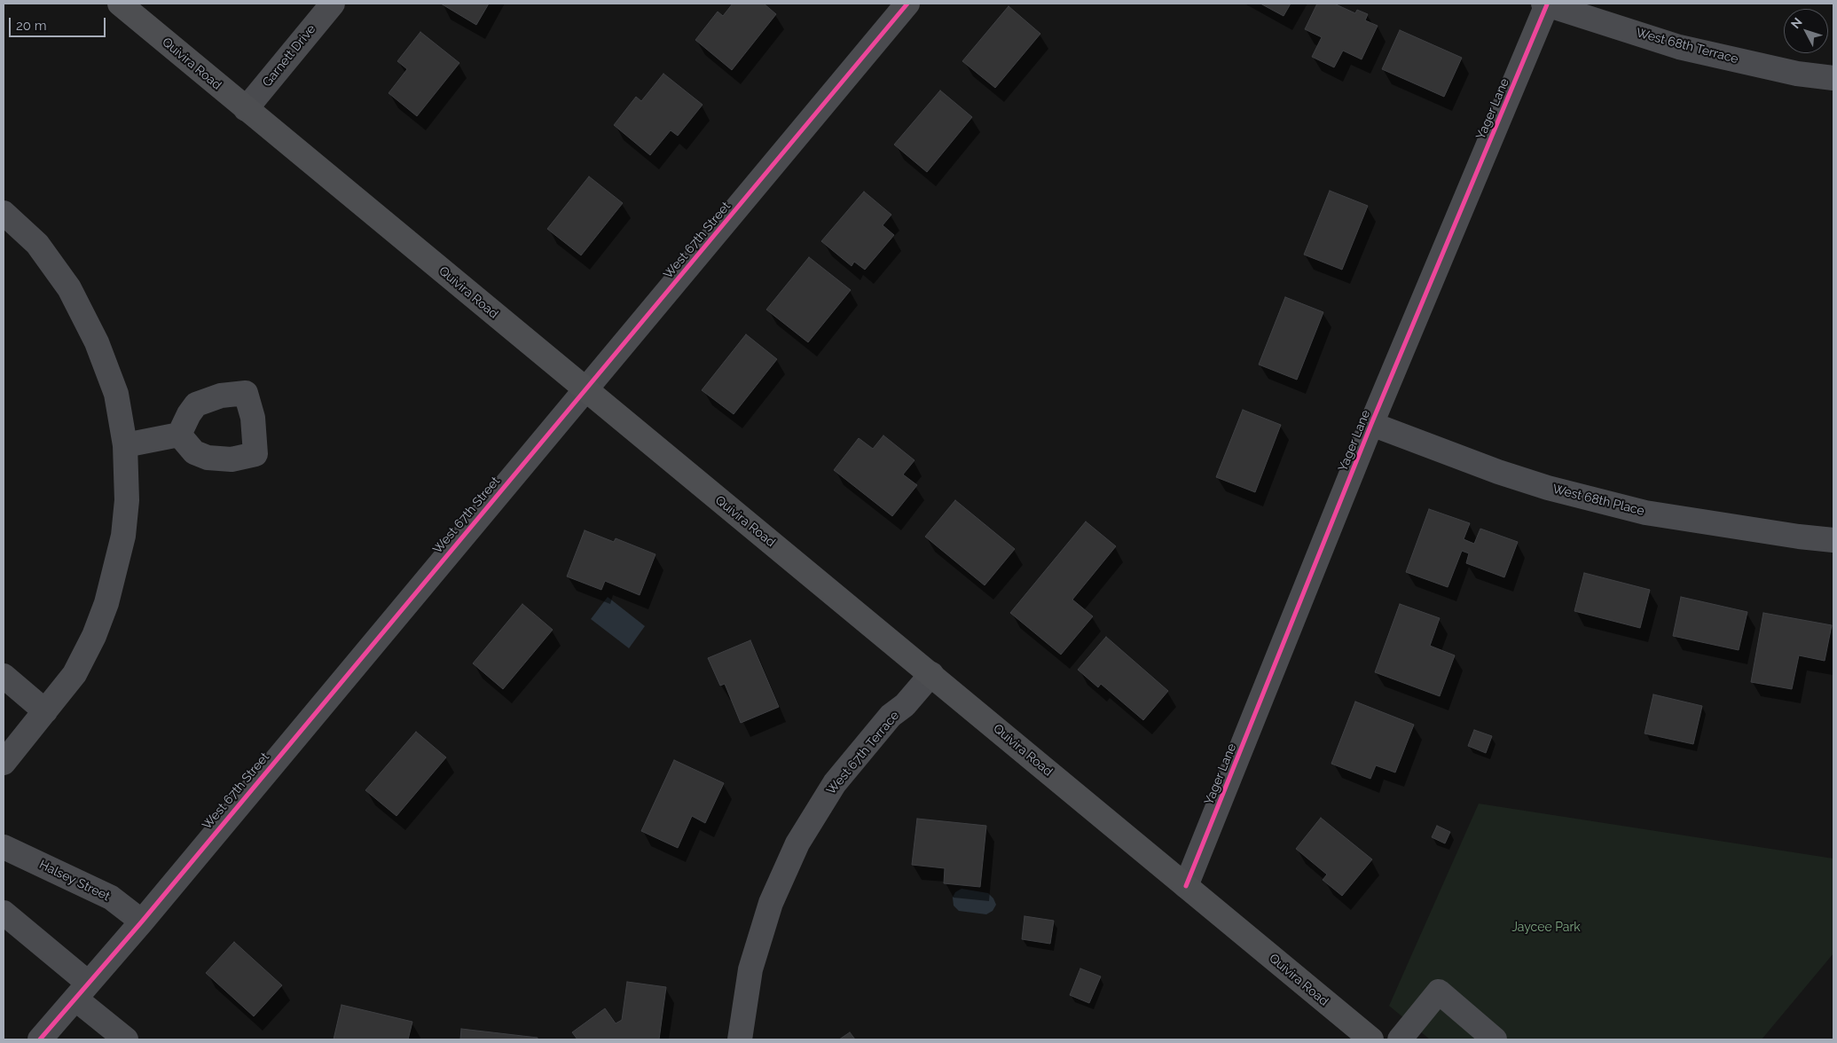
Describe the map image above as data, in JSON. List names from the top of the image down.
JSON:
{
  "streets": {
    "main road": ["Quivira Road"],
    "street": [
      "West 68th Terrace",
      "Garnett Drive",
      "Yager Lane",
      "West 67th Street",
      "West 68th Place",
      "West 67th Terrace",
      "Halsey Street"
    ]
  },
  "crossings": [
    ["West 68th Terrace", "Yager Lane"],
    ["Garnett Drive", "Quivira Road"],
    ["Quivira Road", "Yager Lane"],
    ["Quivira Road", "West 67th Street"],
    ["Quivira Road", "West 67th Terrace"],
    ["Yager Lane", "West 68th Place"],
    ["West 67th Street", "Halsey Street"]
  ],
  "parks": ["Jaycee Park"],
  "scale_bar": "20 m",
  "north": "top left"
}
